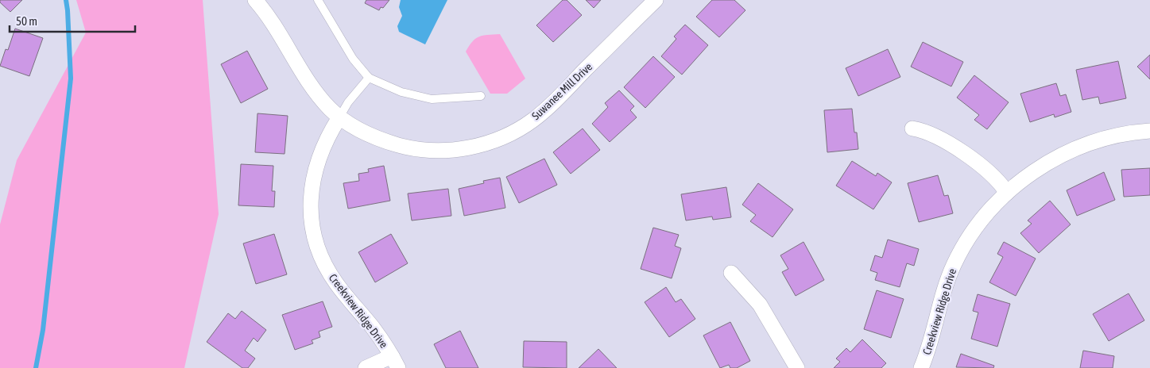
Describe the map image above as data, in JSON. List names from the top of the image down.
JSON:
{
  "streets": {
    "street": ["Suwanee Mill Drive", "Creekview Ridge Drive"]
  },
  "crossings": [
    ["Suwanee Mill Drive", "Creekview Ridge Drive"]
  ],
  "scale_bar": "50 m"
}
